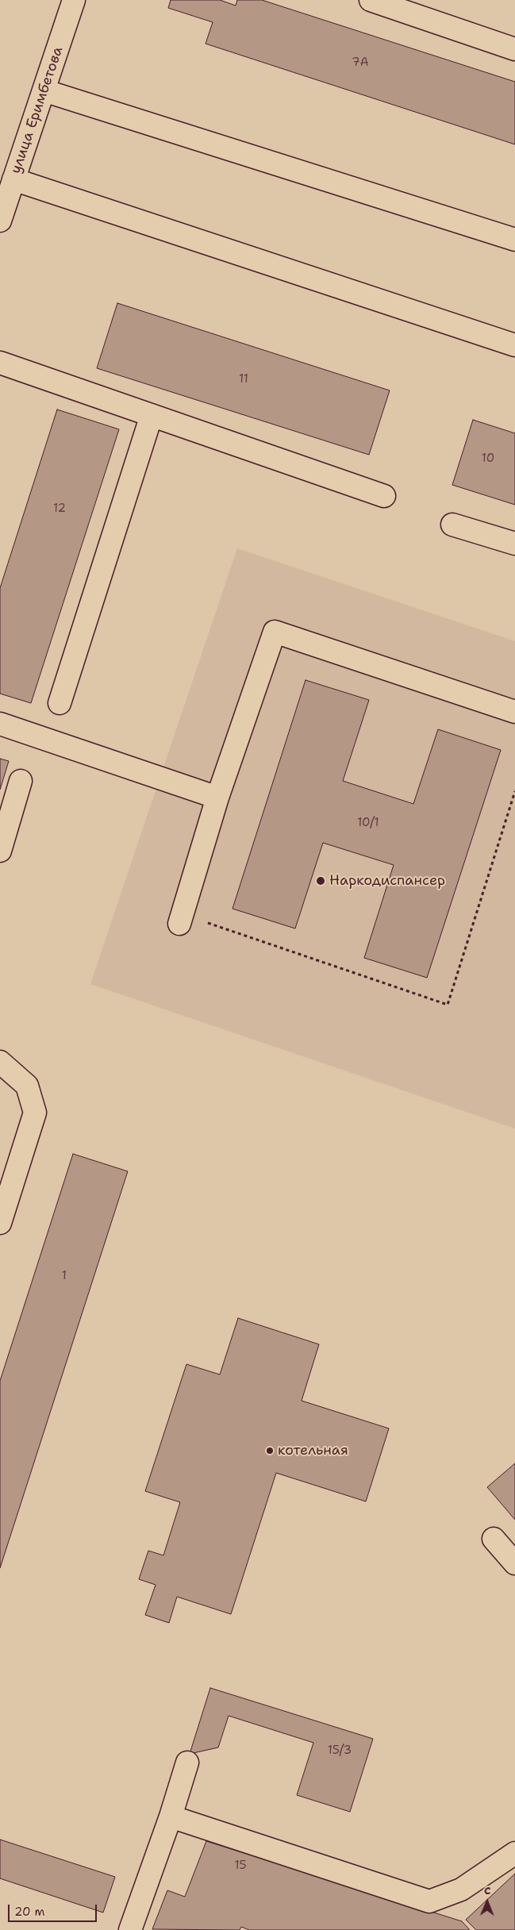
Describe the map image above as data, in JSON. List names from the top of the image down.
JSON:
{
  "streets": {
    "street": ["улица Еримбетова"]
  },
  "places": ["Наркодиспансер", "котельная"],
  "house_numbers": [
    "7А",
    "11",
    "10",
    "12",
    "10/1",
    "1",
    "15/3",
    "15"
  ],
  "scale_bar": "20 m",
  "north": "top"
}
